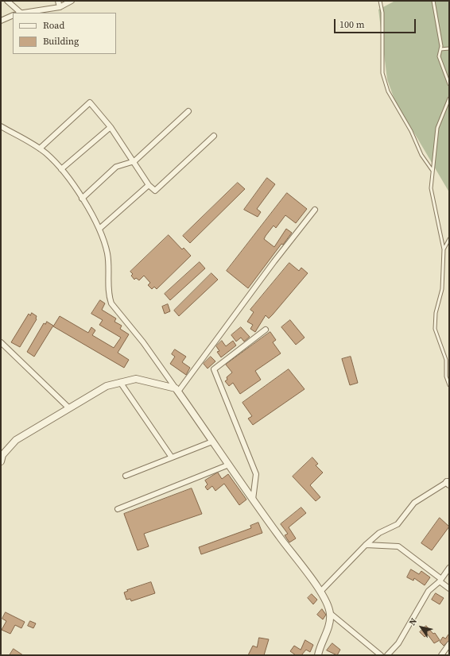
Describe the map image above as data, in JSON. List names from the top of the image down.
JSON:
{
  "legend": ["Road", "Building"],
  "scale_bar": "100 m",
  "north": "top left"
}
